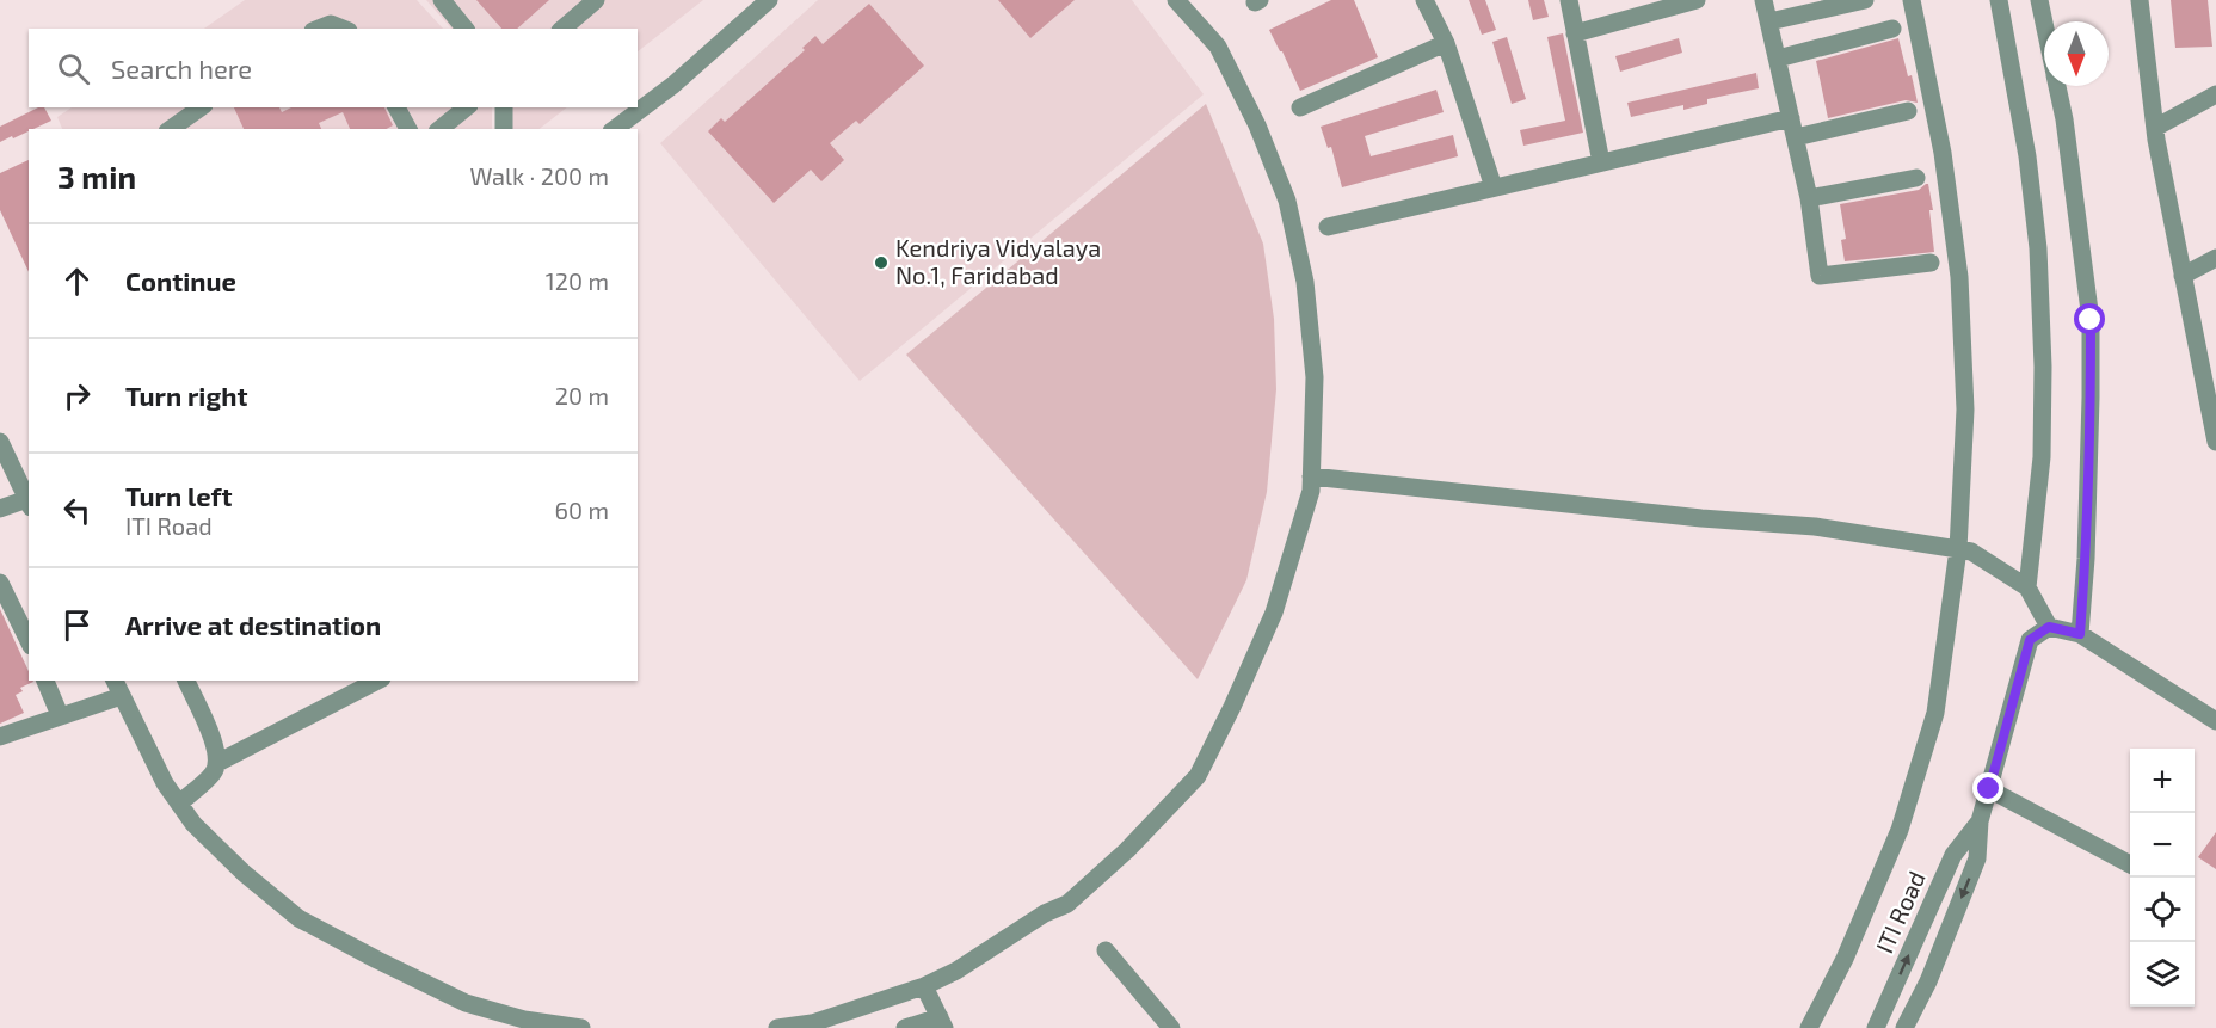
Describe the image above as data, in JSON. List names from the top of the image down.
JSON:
{
  "streets": {
    "street": ["ITI Road"]
  },
  "places": ["Kendriya Vidyalaya No.1, Faridabad"],
  "north": "bottom",
  "page": {
    "search": "Search here",
    "heading": ["3 min", "Walk · 200 m"],
    "list": [
      ["Continue", "120 m"],
      ["Turn right", "20 m"],
      ["Turn left", "ITI Road", "60 m"],
      "Arrive at destination"
    ],
    "map_buttons": ["+", "−"]
  }
}
